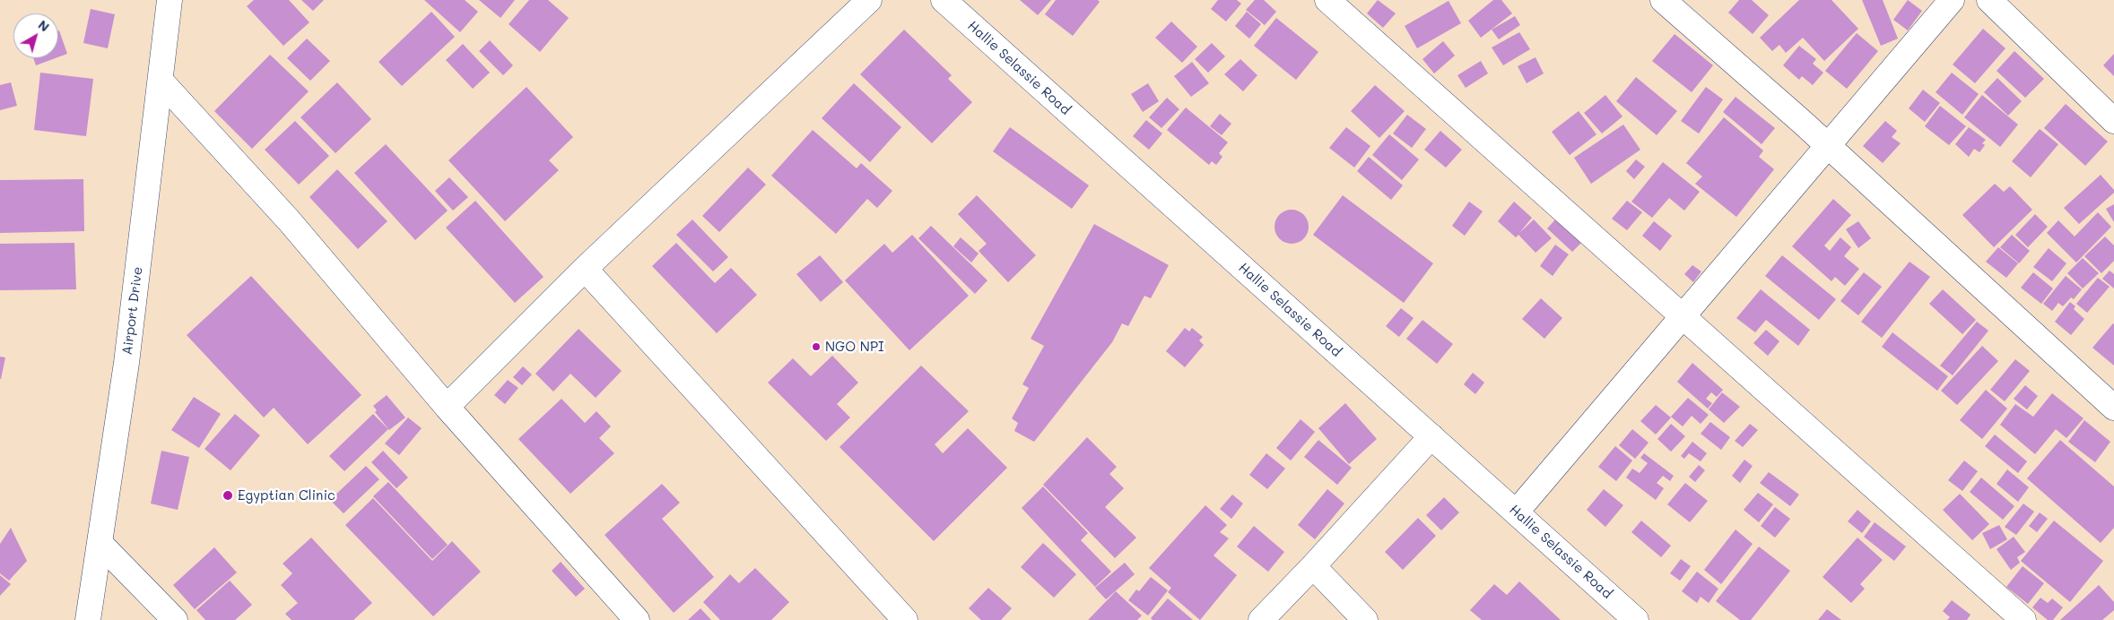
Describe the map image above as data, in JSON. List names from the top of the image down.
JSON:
{
  "streets": {
    "street": ["Hallie Selassie Road", "Airport Drive"]
  },
  "places": ["NGO NPI", "Egyptian Clinic"],
  "north": "top right"
}
